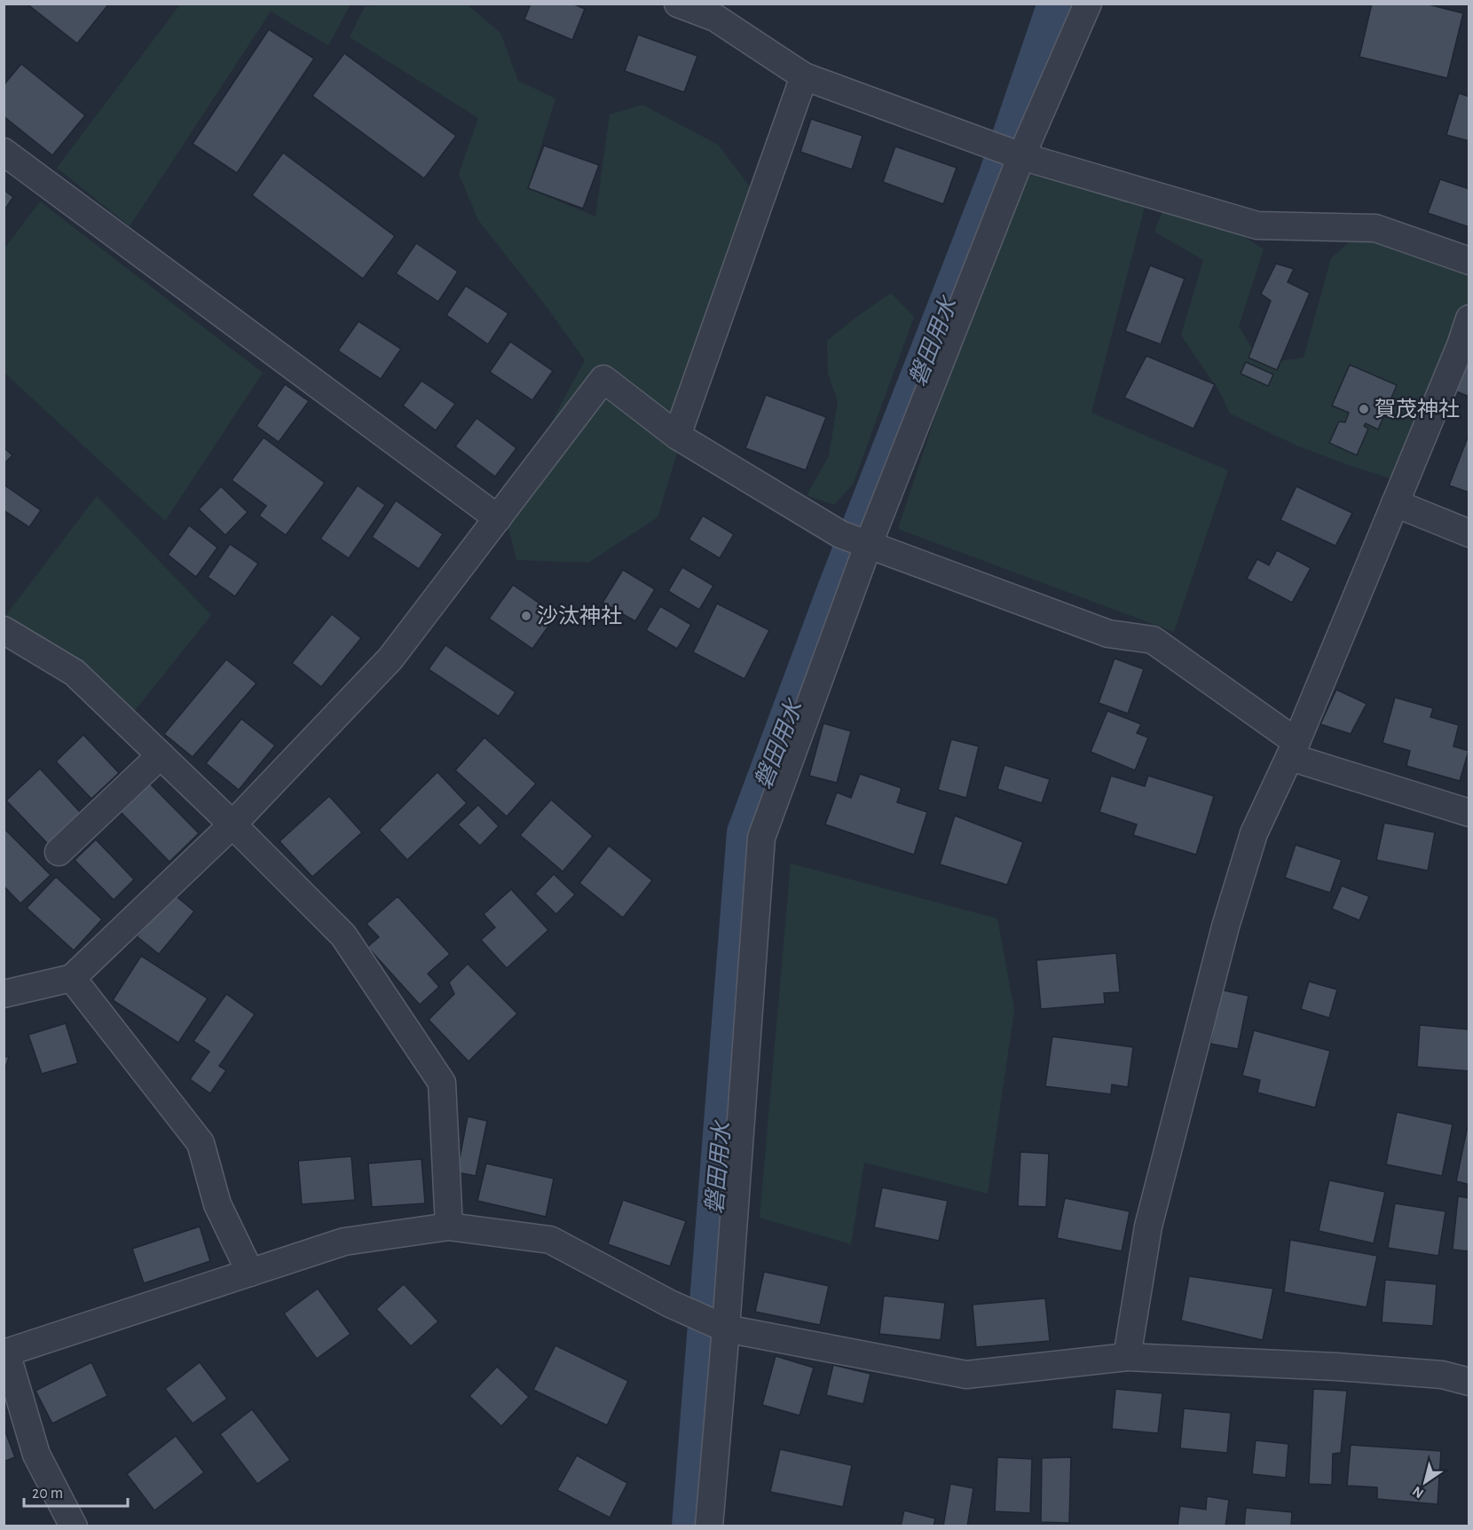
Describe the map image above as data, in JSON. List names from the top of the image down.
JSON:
{
  "water": ["磐田用水"],
  "places": ["賀茂神社", "沙汰神社"],
  "scale_bar": "20 m",
  "north": "bottom left"
}
